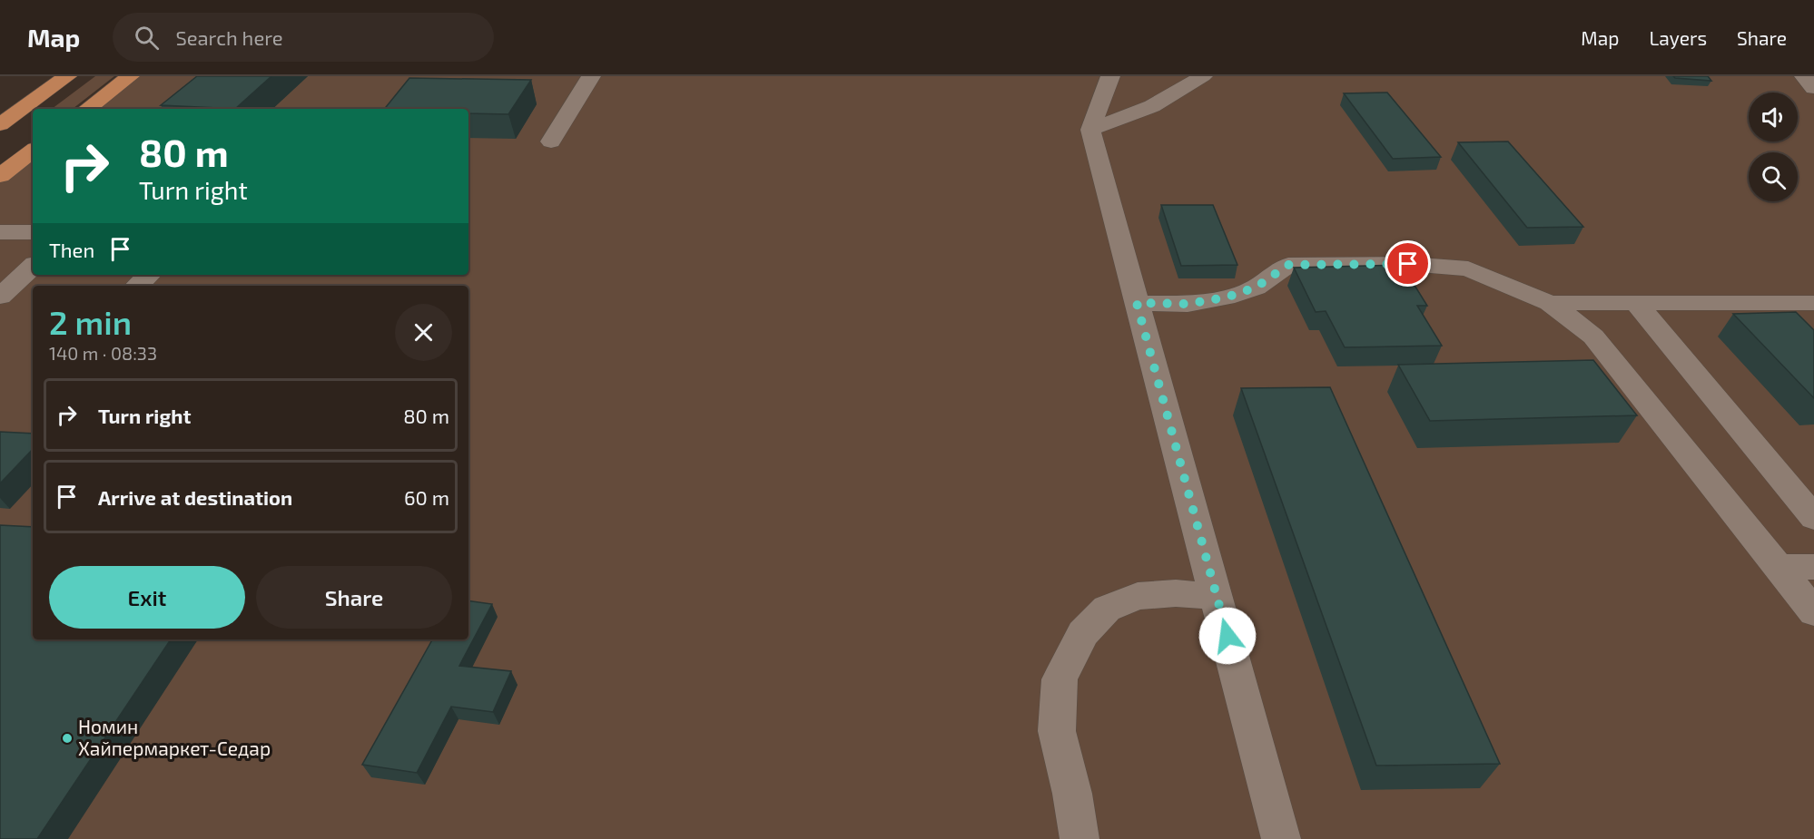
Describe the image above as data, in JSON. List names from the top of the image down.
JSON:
{
  "places": ["Номин Хайпермаркет-Седар"],
  "page": {
    "header": "Map",
    "search": "Search here",
    "nav": ["Map", "Layers", "Share"],
    "turn": ["80 m", "Turn right"],
    "then": "Then",
    "heading": ["2 min", "140 m · 08:33"],
    "list": [
      {
        "name": "Turn right",
        "value": "80 m"
      },
      {
        "name": "Arrive at destination",
        "value": "60 m"
      }
    ],
    "buttons": ["Exit", "Share"]
  }
}
